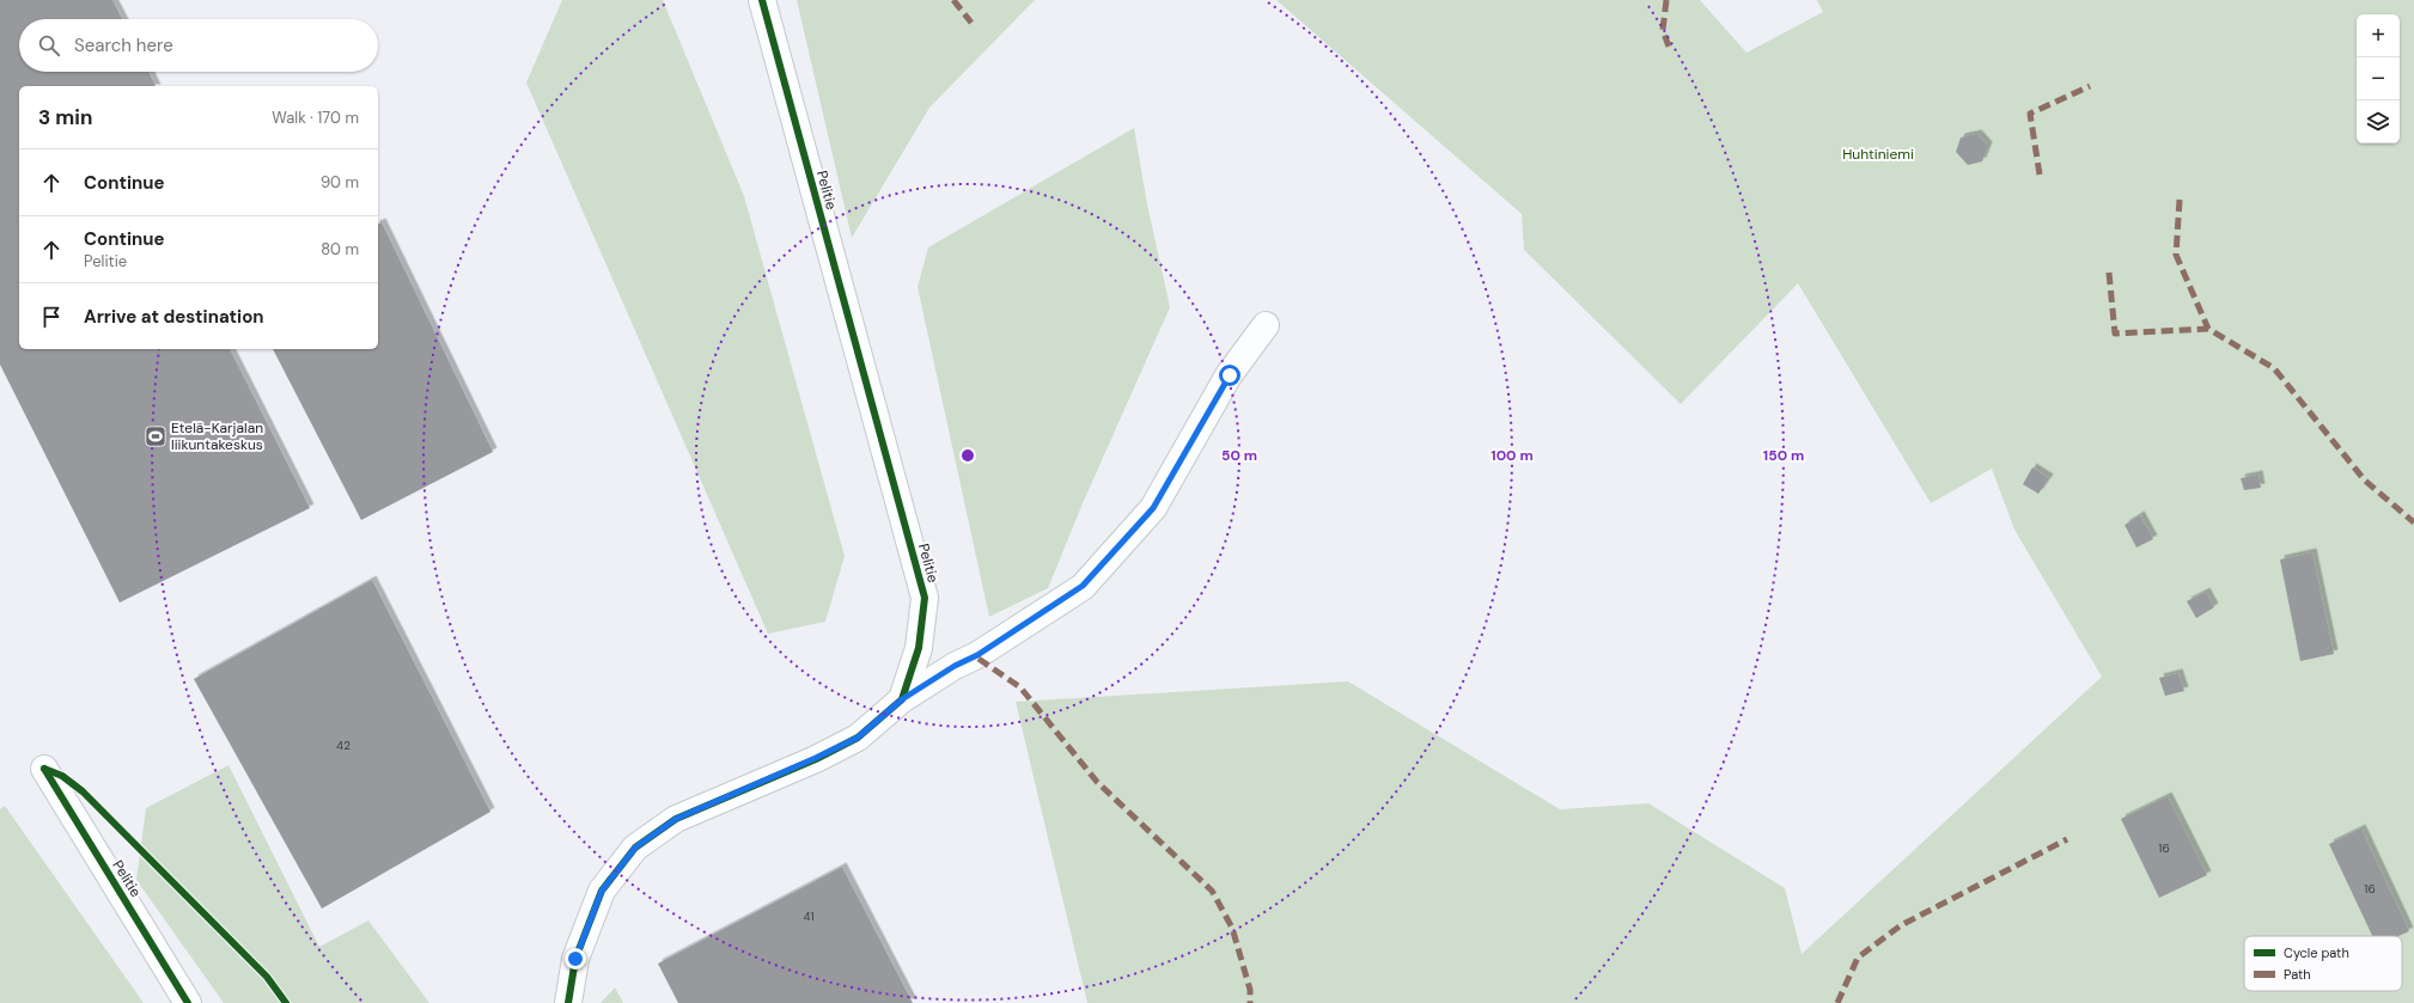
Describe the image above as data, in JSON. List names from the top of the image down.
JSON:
{
  "streets": {
    "street": ["Pelitie"]
  },
  "parks": ["Huhtiniemi"],
  "places": {
    "sports": ["Etelä-Karjalan liikuntakeskus"]
  },
  "house_numbers": [
    "42",
    "16",
    "16",
    "41"
  ],
  "legend": ["Cycle path", "Path"],
  "page": {
    "map_buttons": ["+", "−"],
    "search": "Search here",
    "heading": ["3 min", "Walk · 170 m"],
    "list": [
      ["Continue", "90 m"],
      ["Continue", "Pelitie", "80 m"],
      "Arrive at destination"
    ]
  },
  "rings": ["50 m", "100 m", "150 m"]
}
